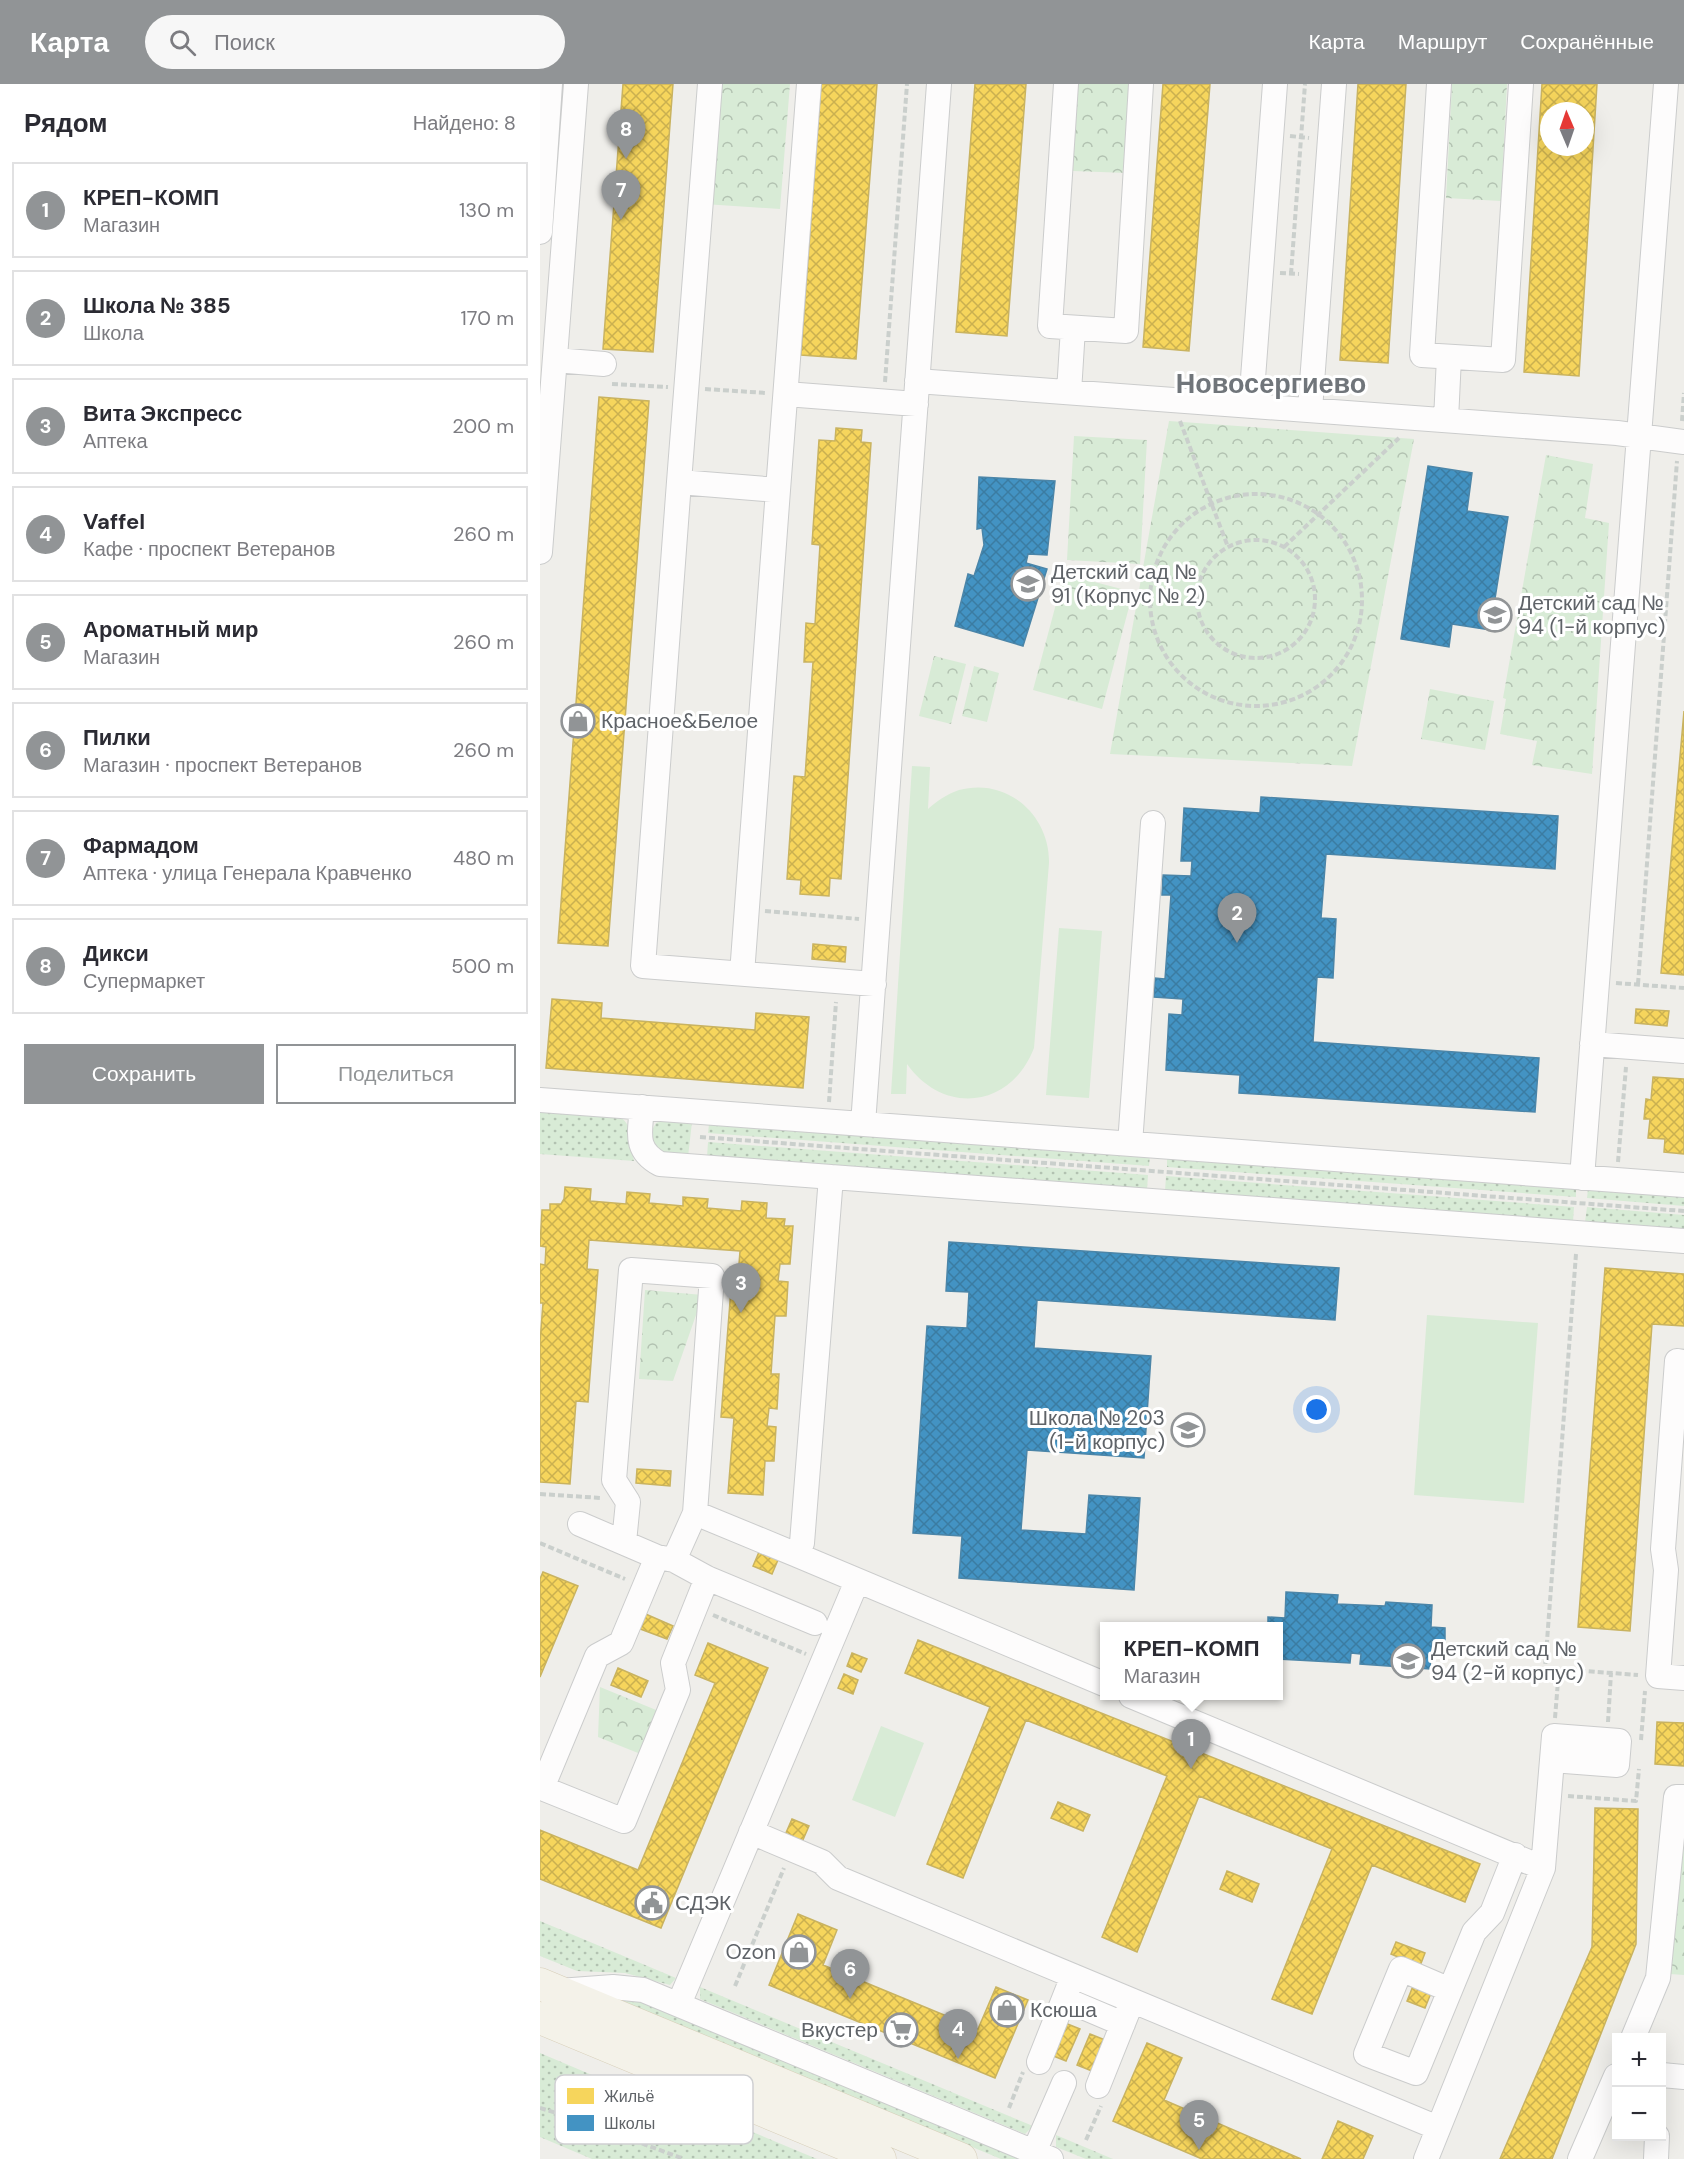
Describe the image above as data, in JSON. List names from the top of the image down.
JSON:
{
  "districts": ["Новосергиево"],
  "places": {
    "school or university": [
      "Детский сад № 91 (Корпус № 2)",
      "Детский сад № 94 (1-й корпус)",
      "Школа № 203 (1-й корпус)",
      "Детский сад № 94 (2-й корпус)"
    ],
    "shop": ["Красное&Белое", "Ozon", "Ксюша"],
    "public building": ["СДЭК"],
    "supermarket": ["Вкустер"]
  },
  "legend": ["Жильё", "Школы"],
  "north": "top",
  "page": {
    "header": "Карта",
    "search": "Поиск",
    "nav": ["Карта", "Маршрут", "Сохранённые"],
    "heading": ["Рядом", "Найдено: 8"],
    "pins": [
      "8",
      "7",
      "2",
      "3",
      "1",
      "6",
      "4",
      "5"
    ],
    "list": [
      {
        "mark": "1",
        "name": "КРЕП-КОМП",
        "note": "Магазин",
        "value": "130 m"
      },
      {
        "mark": "2",
        "name": "Школа № 385",
        "note": "Школа",
        "value": "170 m"
      },
      {
        "mark": "3",
        "name": "Вита Экспресс",
        "note": "Аптека",
        "value": "200 m"
      },
      {
        "mark": "4",
        "name": "Vaffel",
        "note": "Кафе · проспект Ветеранов",
        "value": "260 m"
      },
      {
        "mark": "5",
        "name": "Ароматный мир",
        "note": "Магазин",
        "value": "260 m"
      },
      {
        "mark": "6",
        "name": "Пилки",
        "note": "Магазин · проспект Ветеранов",
        "value": "260 m"
      },
      {
        "mark": "7",
        "name": "Фармадом",
        "note": "Аптека · улица Генерала Кравченко",
        "value": "480 m"
      },
      {
        "mark": "8",
        "name": "Дикси",
        "note": "Супермаркет",
        "value": "500 m"
      }
    ],
    "buttons": ["Сохранить", "Поделиться"],
    "popup": ["КРЕП-КОМП", "Магазин"],
    "map_buttons": ["+", "−"]
  }
}
